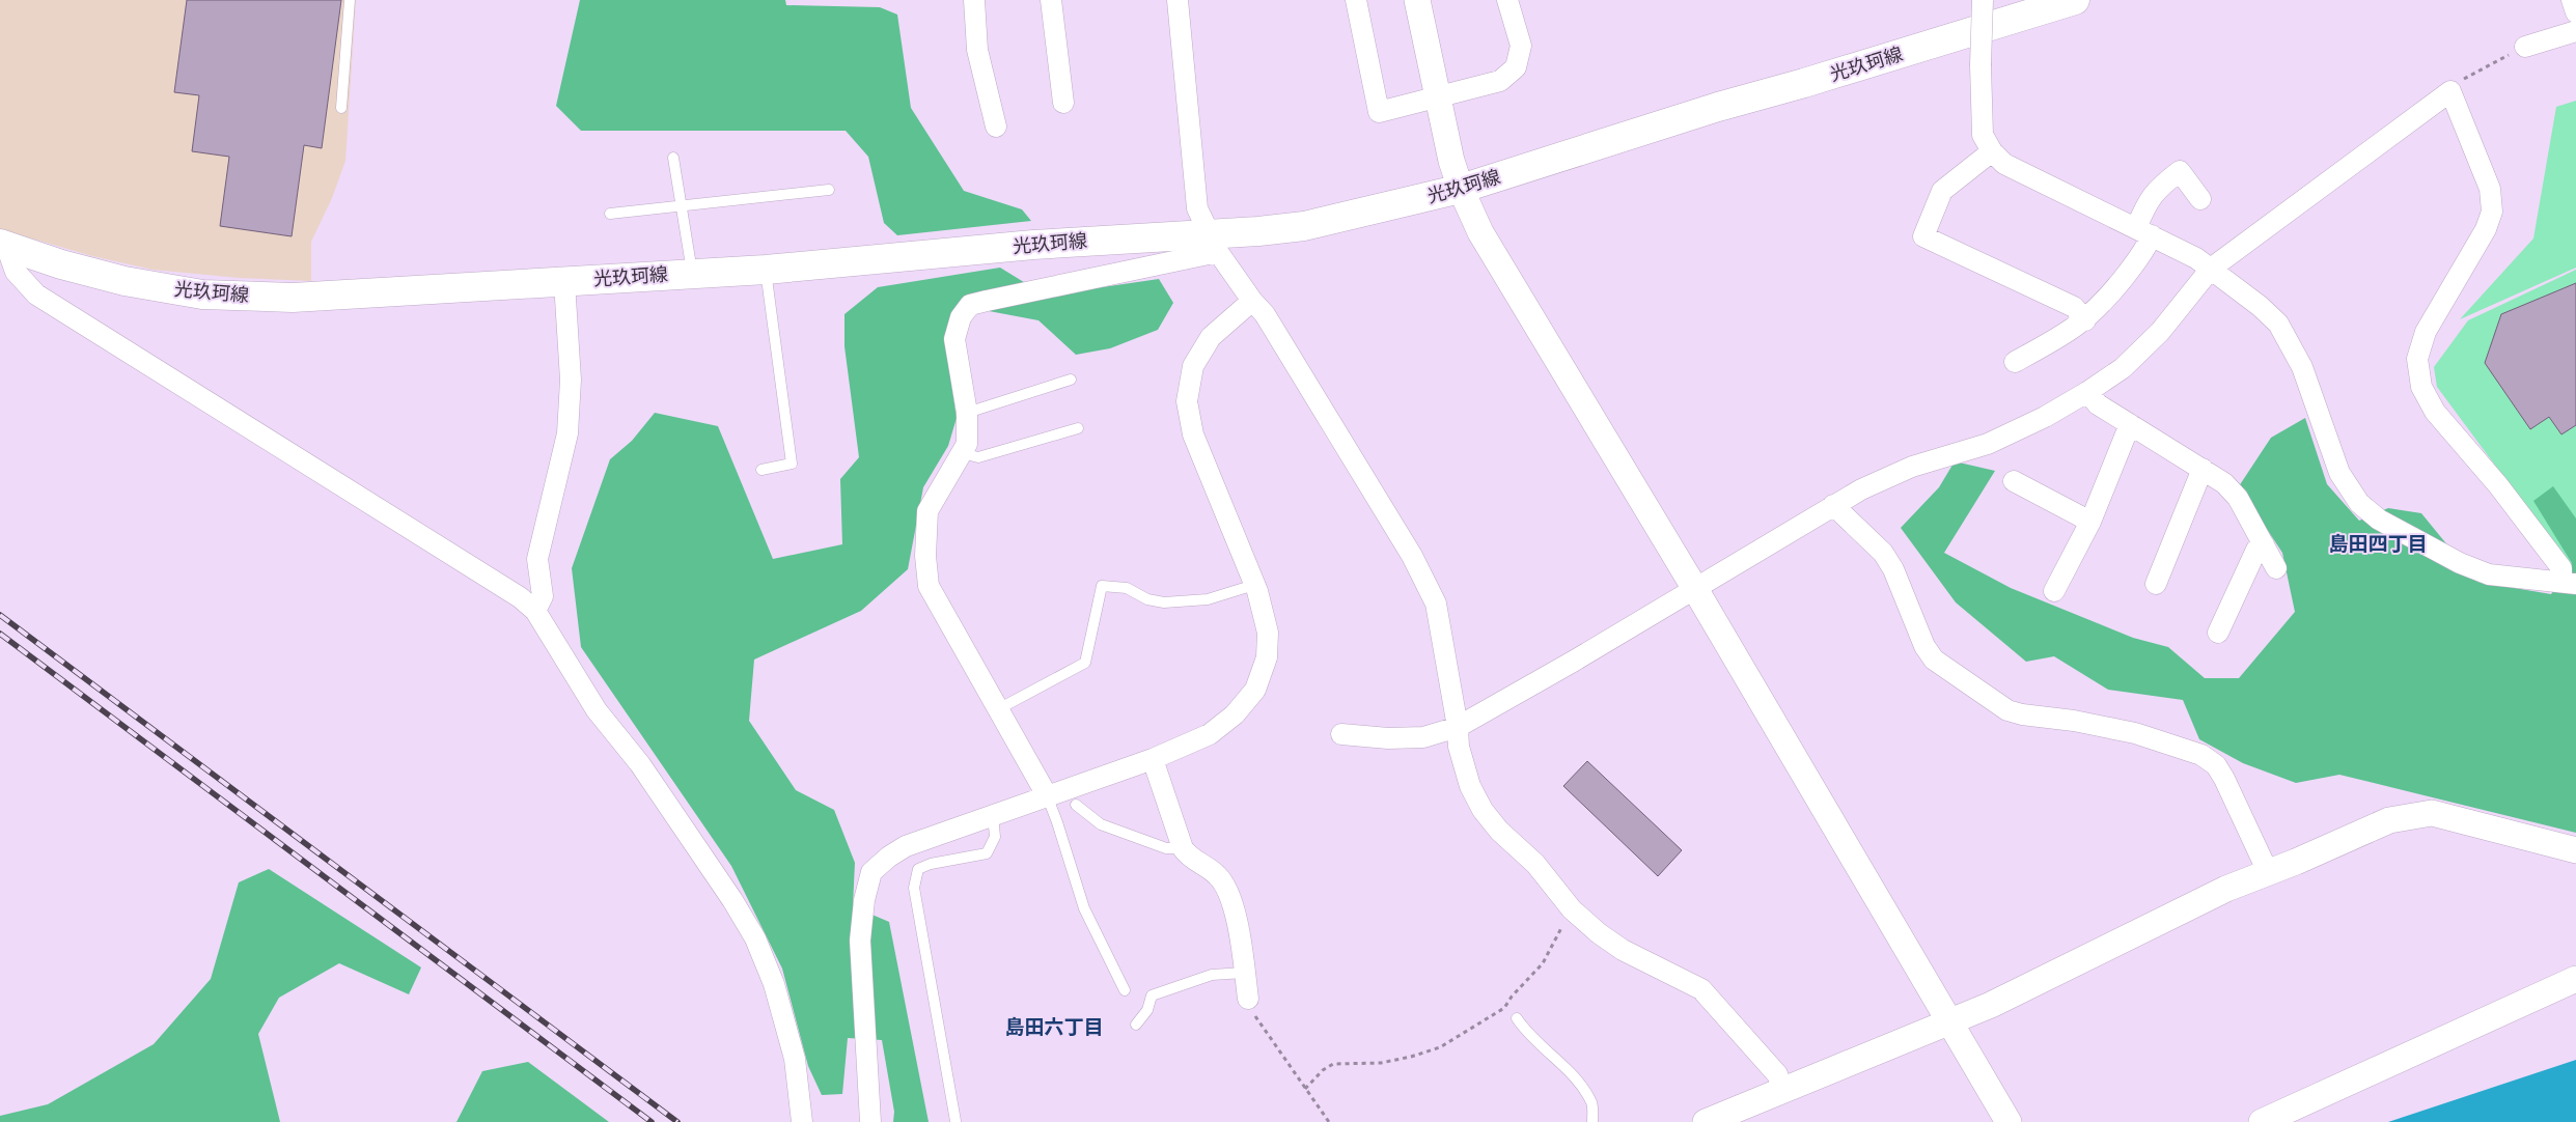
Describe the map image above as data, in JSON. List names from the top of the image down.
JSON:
{
  "streets": {
    "main road": ["光玖珂線"]
  },
  "districts": ["島田四丁目", "島田六丁目"]
}
